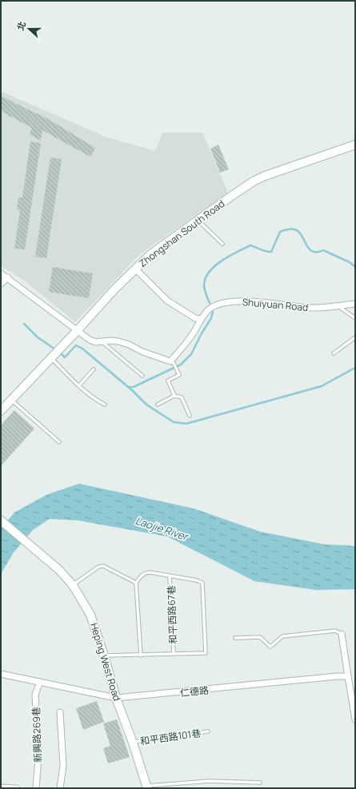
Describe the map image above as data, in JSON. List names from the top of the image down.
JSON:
{
  "streets": {
    "main road": ["Zhongshan South Road", "Heping West Road"],
    "street": ["Shuiyuan Road", "仁德路", "新興路269巷"],
    "lane": ["和平西路67巷", "和平西路101巷"]
  },
  "crossings": [
    ["和平西路67巷", "Heping West Road"],
    ["Heping West Road", "仁德路"],
    ["Heping West Road", "和平西路101巷"],
    ["仁德路", "新興路269巷"]
  ],
  "water": ["Laojie River"],
  "north": "left"
}
